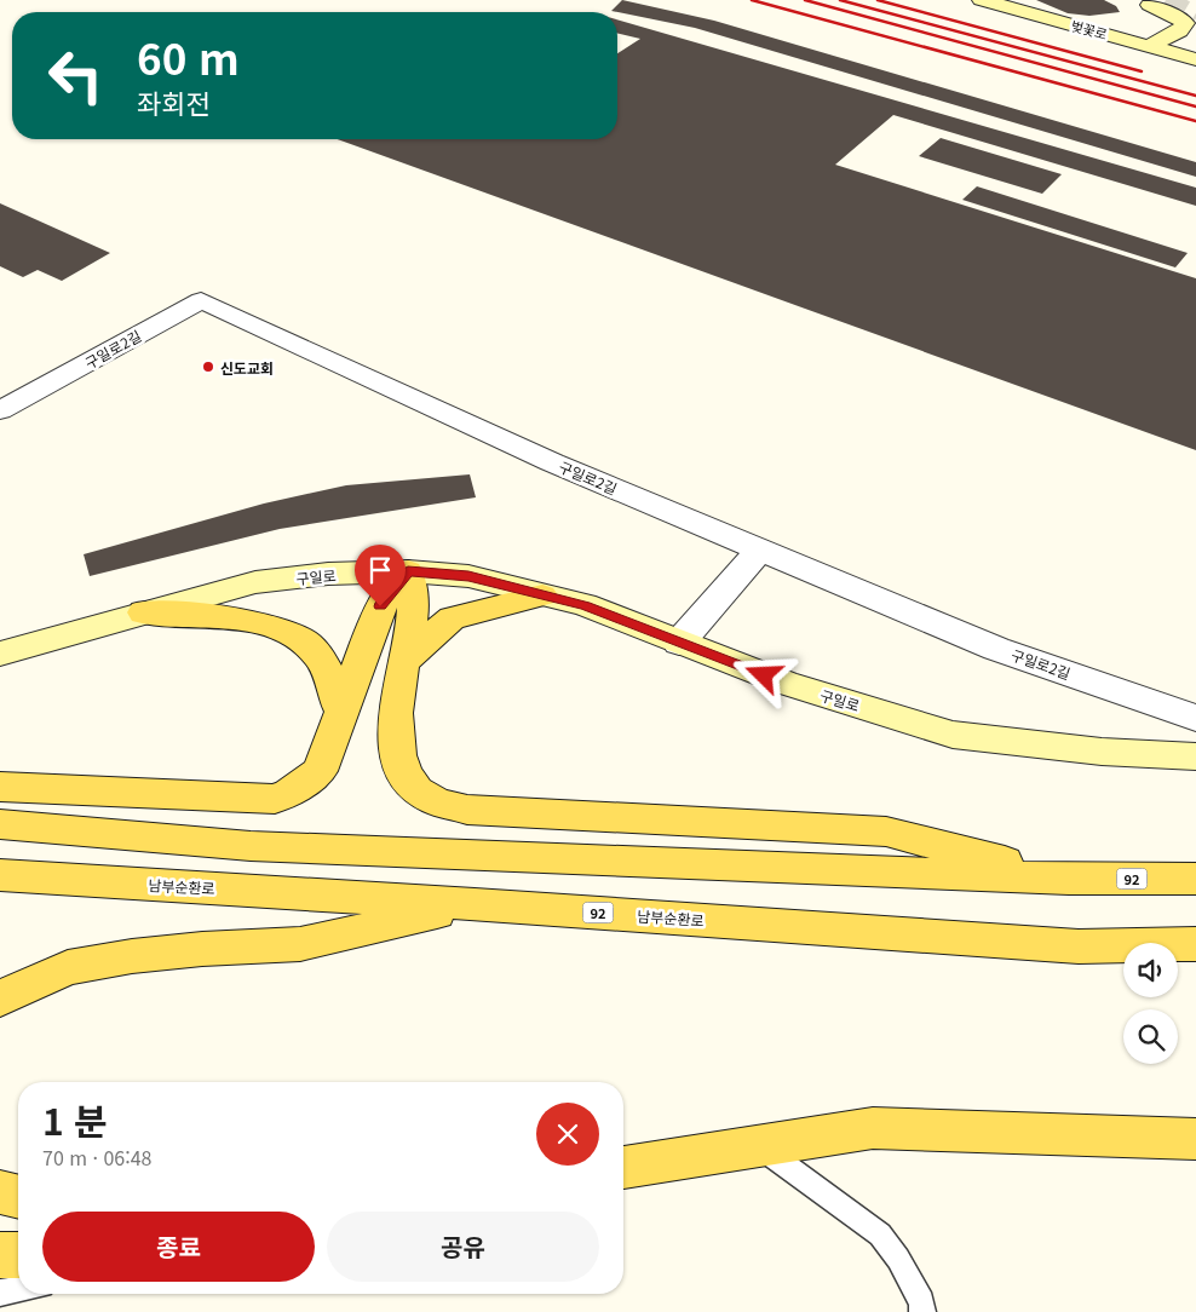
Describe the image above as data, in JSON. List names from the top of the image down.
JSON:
{
  "streets": {
    "main road": [
      "벚꽃로",
      "구일로",
      "92",
      "남부순환로"
    ],
    "street": ["구일로2길"]
  },
  "places": ["신도교회"],
  "page": {
    "turn": ["60 m", "좌회전"],
    "heading": ["1 분", "70 m · 06:48"],
    "buttons": ["종료", "공유"]
  }
}
